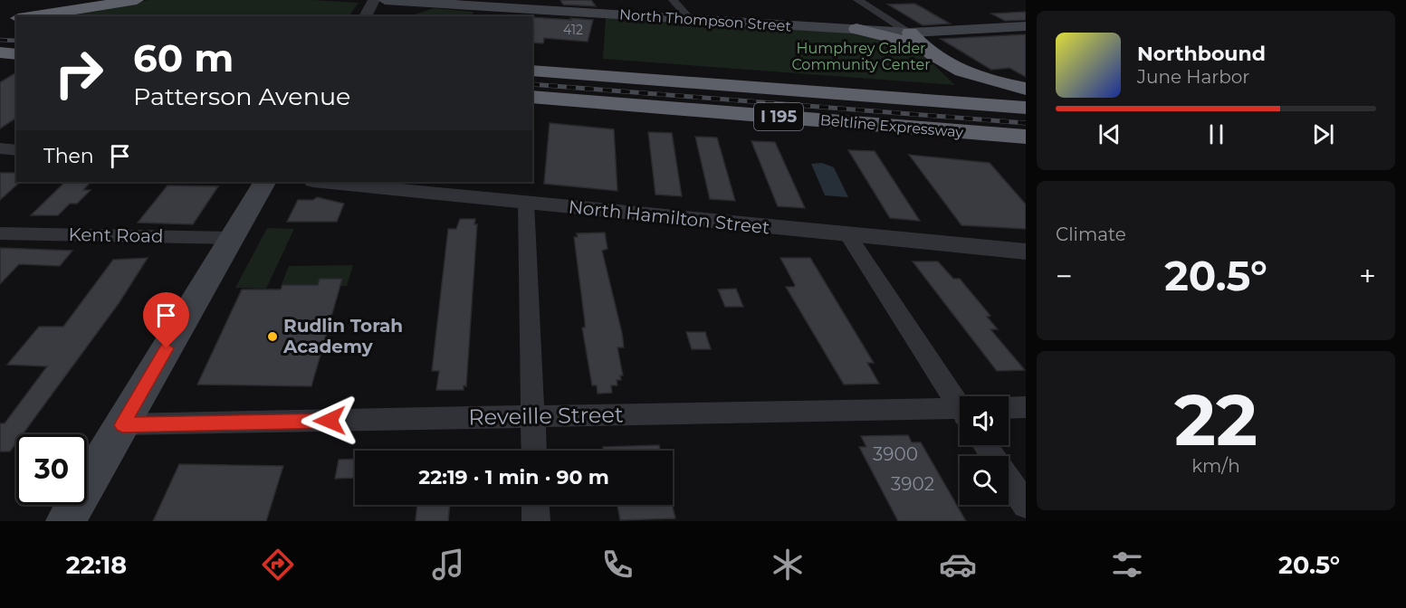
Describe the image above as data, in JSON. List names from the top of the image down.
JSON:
{
  "streets": {
    "highway": ["I 195", "Beltline Expressway"],
    "main road": ["North Thompson Street"],
    "street": ["North Hamilton Street", "Kent Road", "Reveille Street"]
  },
  "parks": ["Humphrey Calder Community Center"],
  "places": ["Rudlin Torah Academy"],
  "house_numbers": ["412", "3900", "3902"],
  "page": {
    "turn": ["60 m", "Patterson Avenue"],
    "song": ["Northbound", "June Harbor"],
    "then": "Then",
    "tile": [
      "Climate",
      ["22", "km/h"]
    ],
    "heat": ["−", "20.5°", "+"],
    "limit": "30",
    "trip": "22:19 · 1 min · 90 m",
    "tabs": ["22:18", "20.5°"]
  }
}
